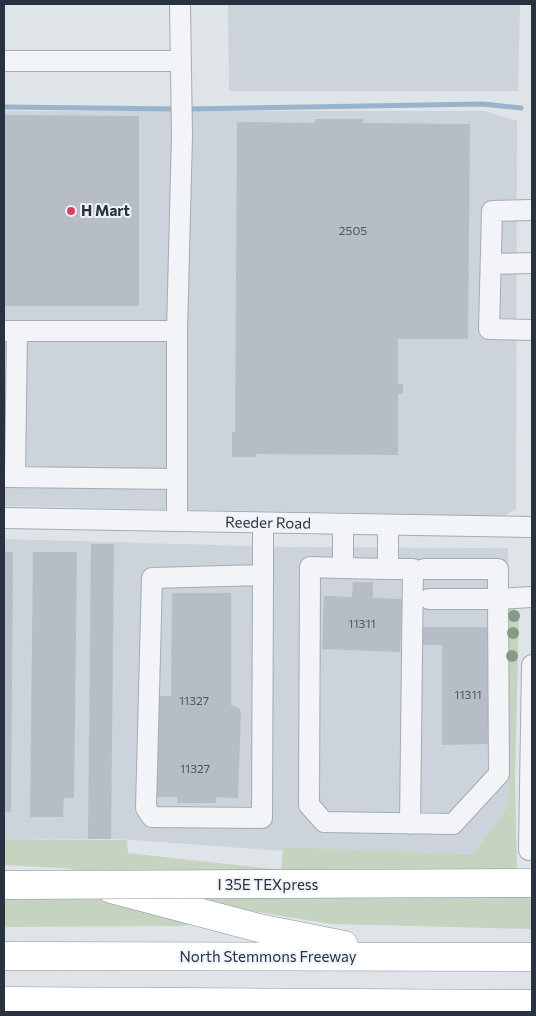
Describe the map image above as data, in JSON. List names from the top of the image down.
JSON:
{
  "streets": {
    "highway": ["I 35E TEXpress", "North Stemmons Freeway"],
    "street": ["Reeder Road"]
  },
  "places": ["H Mart"],
  "house_numbers": [
    "2505",
    "11311",
    "11311",
    "11327",
    "11327"
  ]
}
